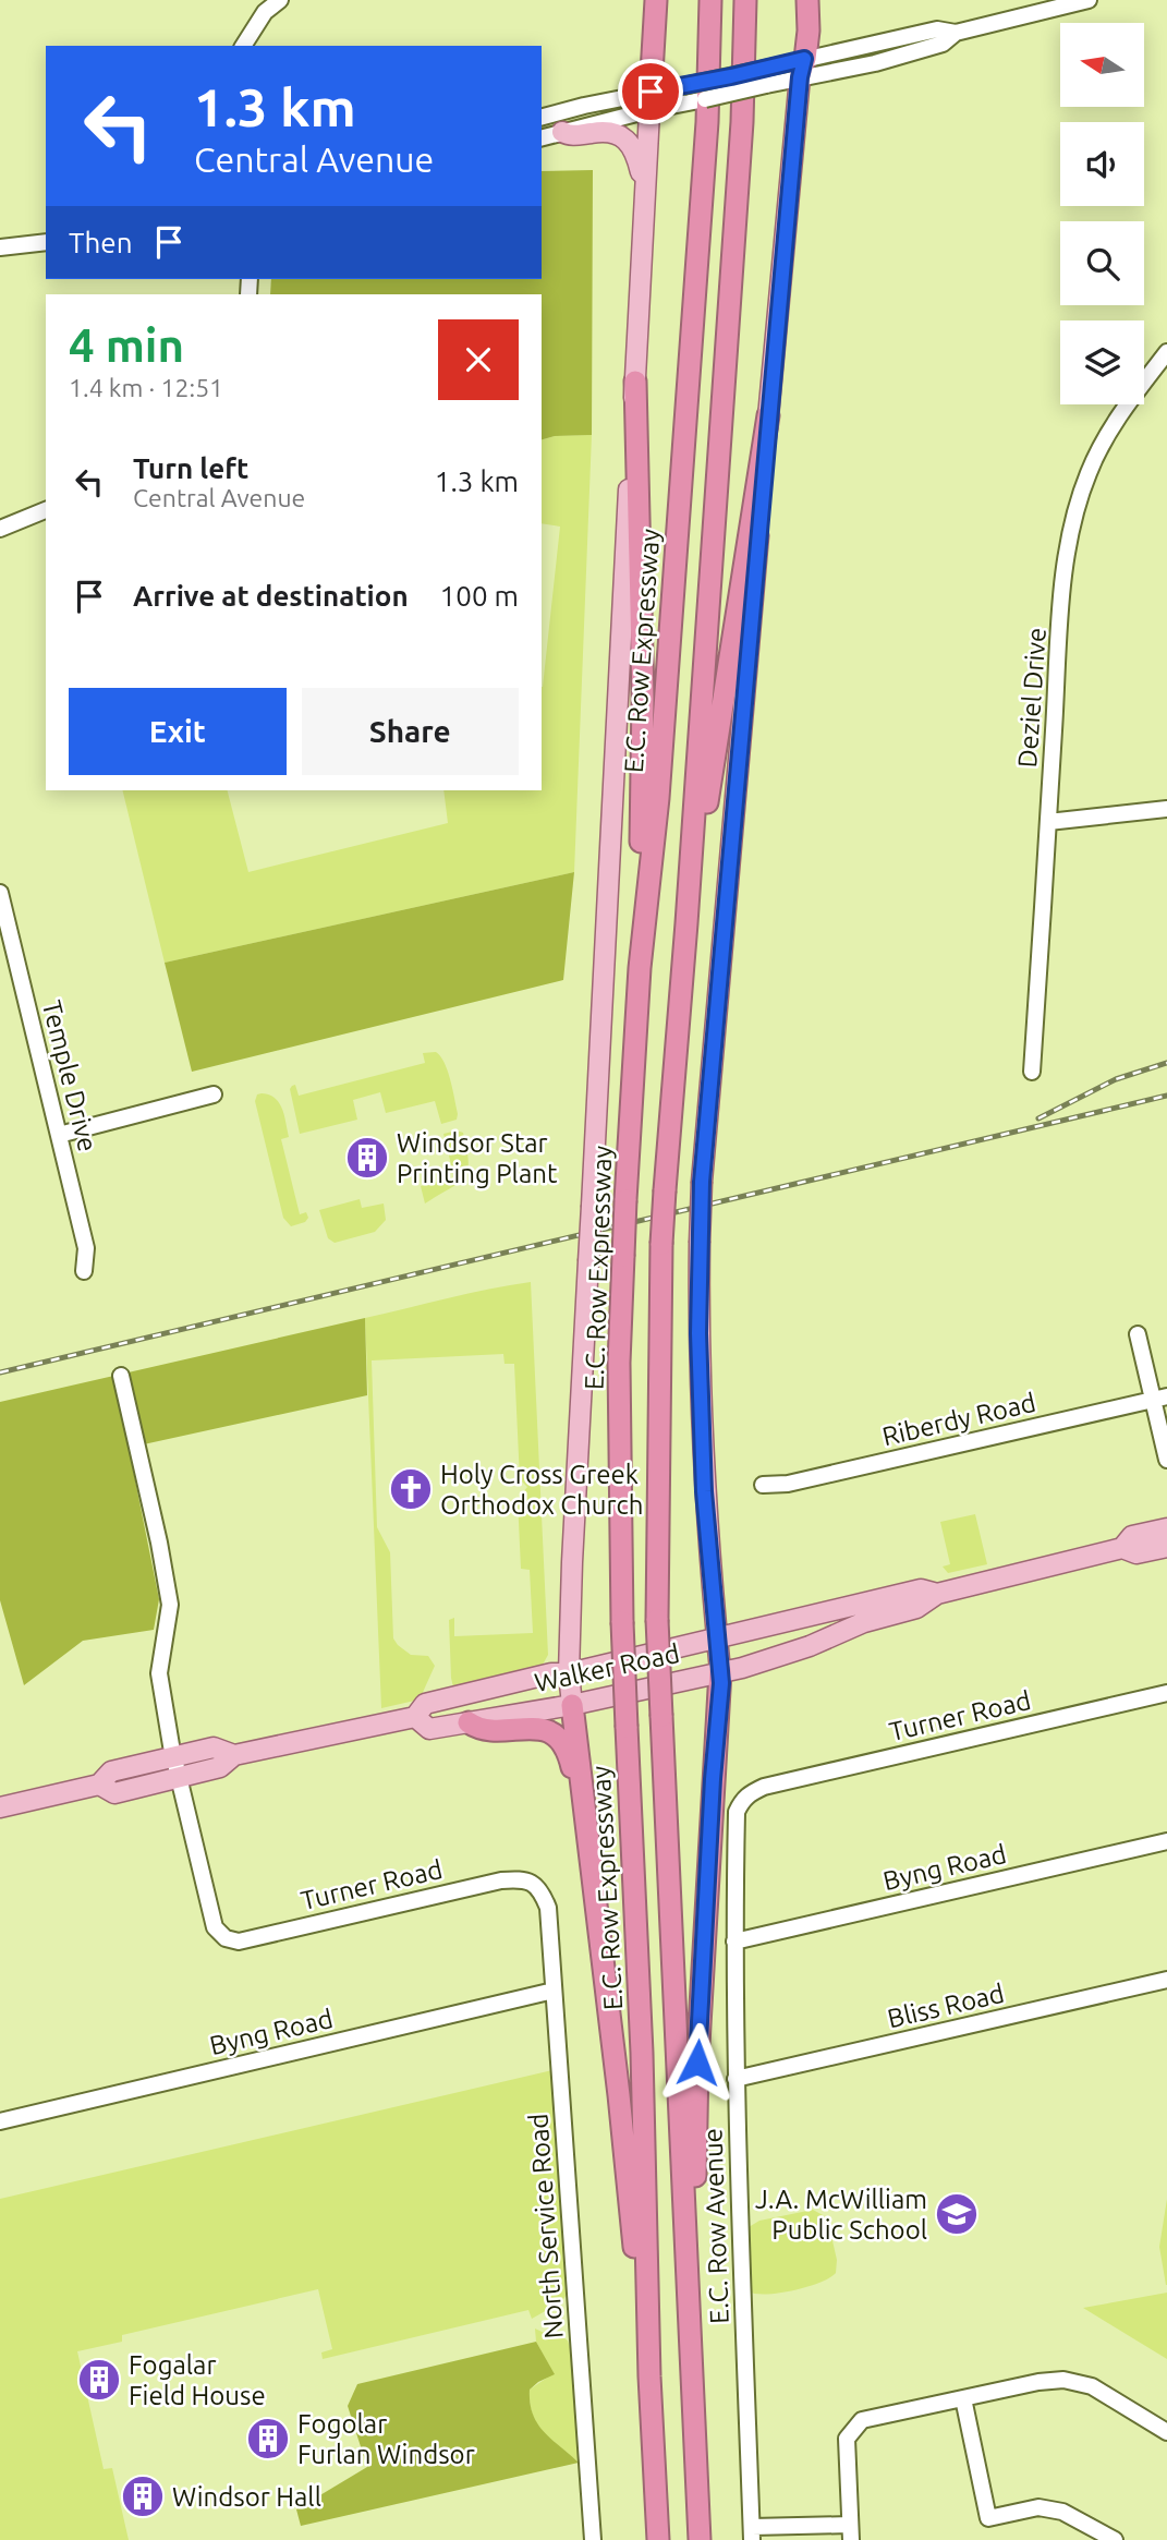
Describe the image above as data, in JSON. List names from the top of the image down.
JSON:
{
  "streets": {
    "highway": ["E.C. Row Expressway"],
    "main road": ["Walker Road"],
    "street": [
      "Deziel Drive",
      "Temple Drive",
      "Riberdy Road",
      "Turner Road",
      "Byng Road",
      "Bliss Road",
      "North Service Road",
      "E.C. Row Avenue"
    ]
  },
  "crossings": [
    ["Walker Road", "Turner Road"],
    ["Turner Road", "North Service Road"],
    ["Turner Road", "E.C. Row Avenue"],
    ["Byng Road", "North Service Road"],
    ["Byng Road", "E.C. Row Avenue"],
    ["Bliss Road", "E.C. Row Avenue"]
  ],
  "places": {
    "building": [
      "Windsor Star Printing Plant",
      "Fogalar Field House",
      "Fogolar Furlan Windsor",
      "Windsor Hall"
    ],
    "church": ["Holy Cross Greek Orthodox Church"],
    "school or university": ["J.A. McWilliam Public School"]
  },
  "north": "left",
  "page": {
    "turn": ["1.3 km", "Central Avenue"],
    "then": "Then",
    "heading": ["4 min", "1.4 km · 12:51"],
    "list": [
      {
        "name": "Turn left",
        "note": "Central Avenue",
        "value": "1.3 km"
      },
      {
        "name": "Arrive at destination",
        "value": "100 m"
      }
    ],
    "buttons": ["Exit", "Share"]
  }
}
